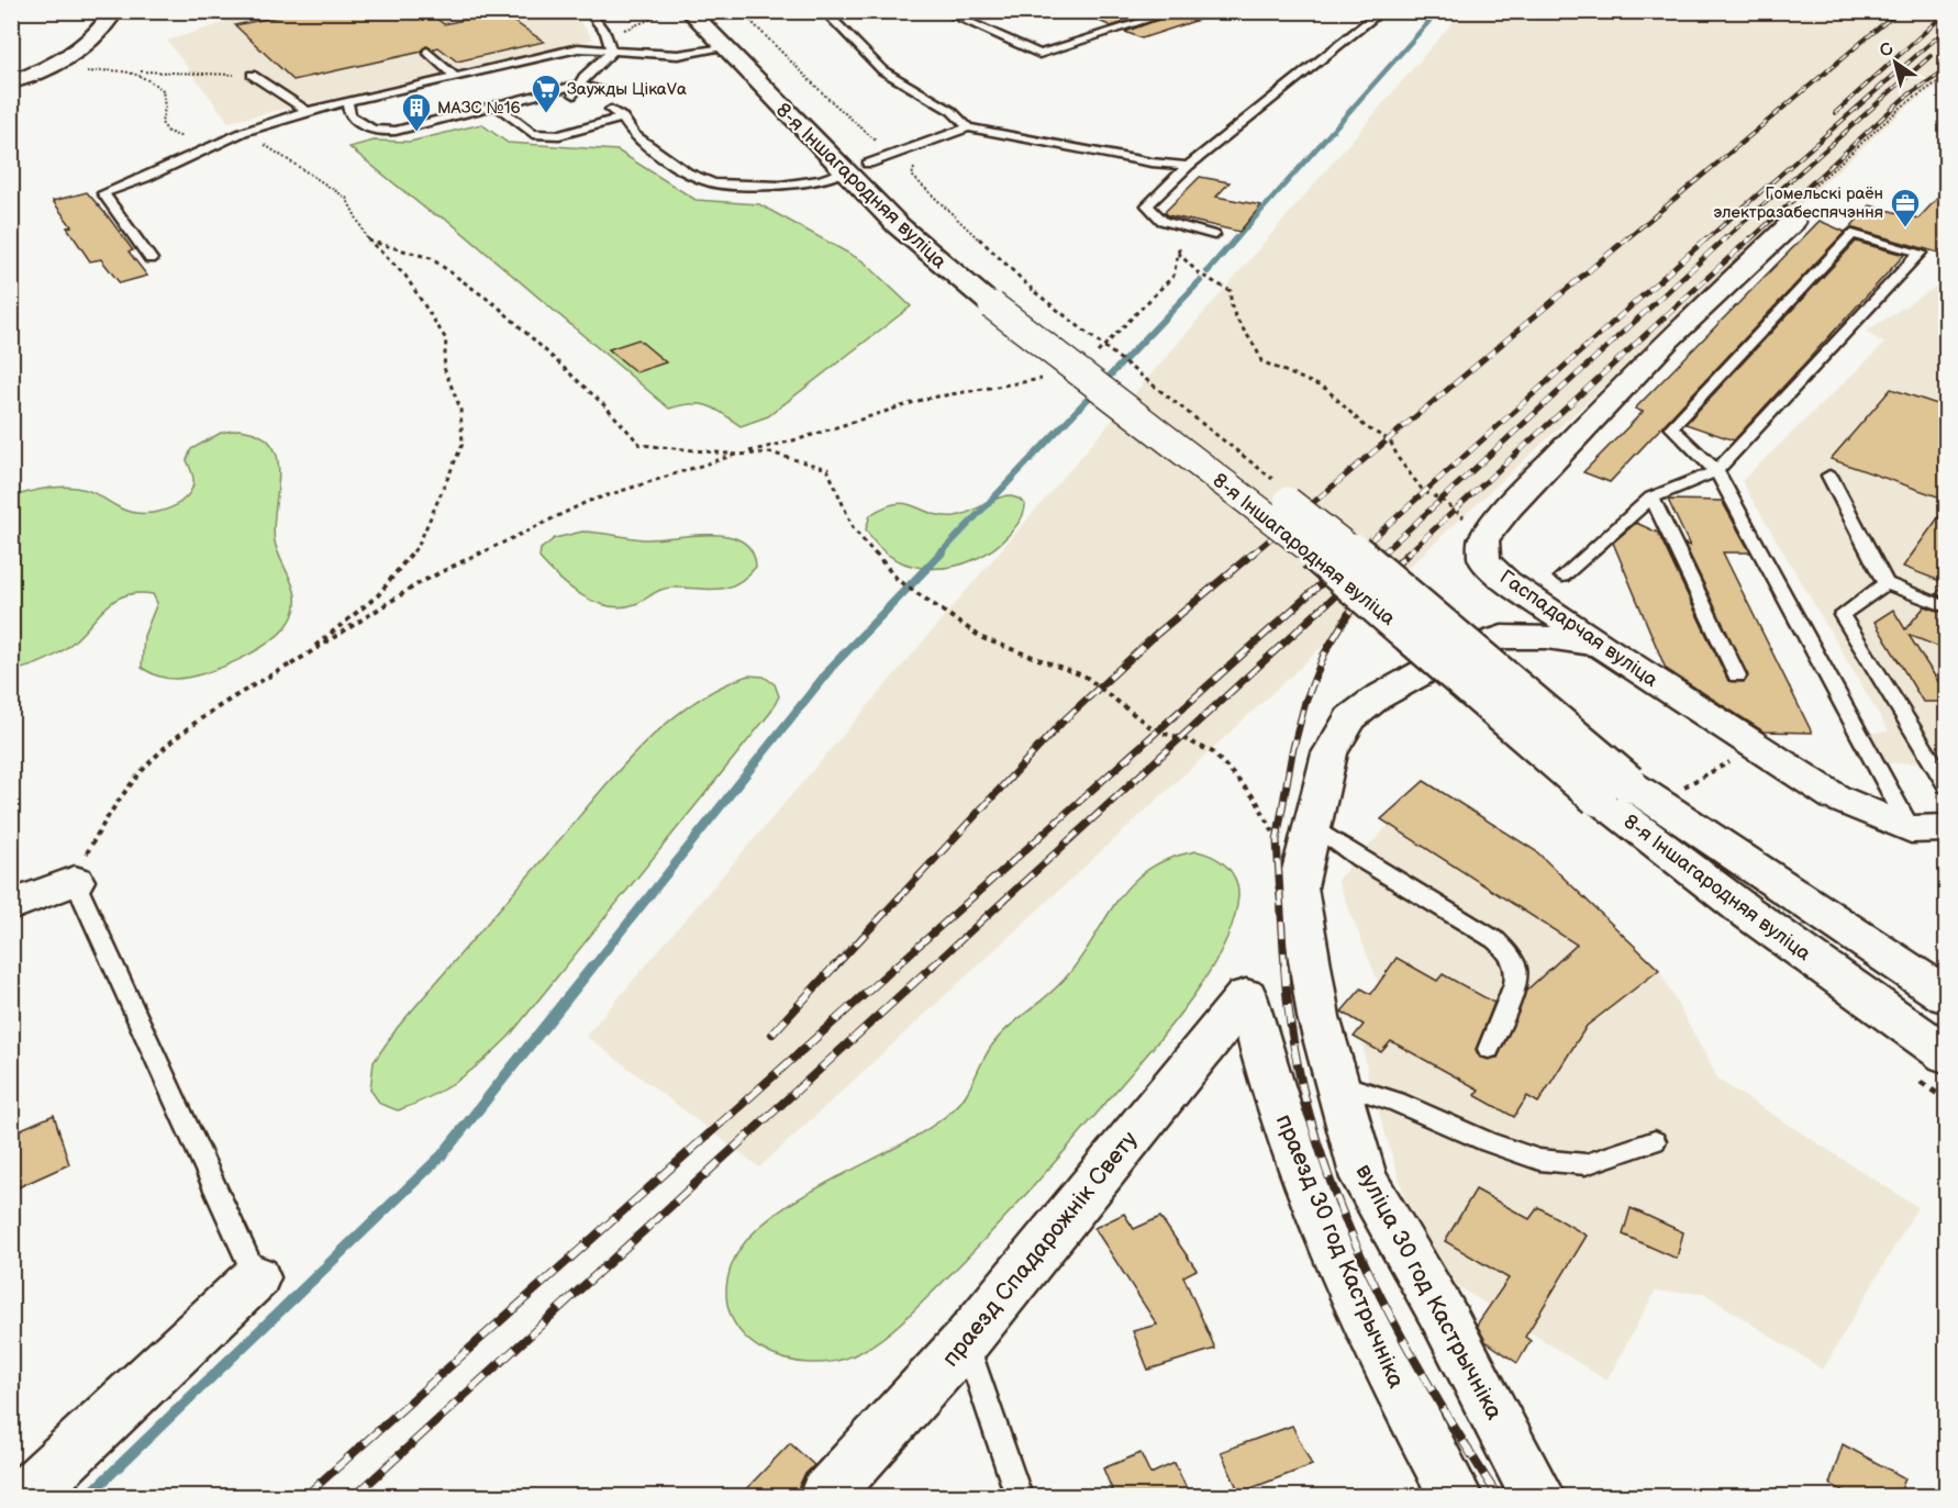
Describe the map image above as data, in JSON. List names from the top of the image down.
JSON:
{
  "streets": {
    "street": [
      "8-я Іншагародняя вуліца",
      "Гаспадарчая вуліца",
      "праезд Спадарожнік Свету",
      "праезд 30 год Кастрычніка",
      "вуліца 30 год Кастрычніка"
    ]
  },
  "crossings": [
    ["праезд Спадарожнік Свету", "праезд 30 год Кастрычніка"]
  ],
  "places": {
    "supermarket": ["Заужды ЦікаVа"],
    "building": ["МАЗС №16"],
    "office": ["Гомельскі раён электразабеспячэння"]
  },
  "north": "top left"
}
